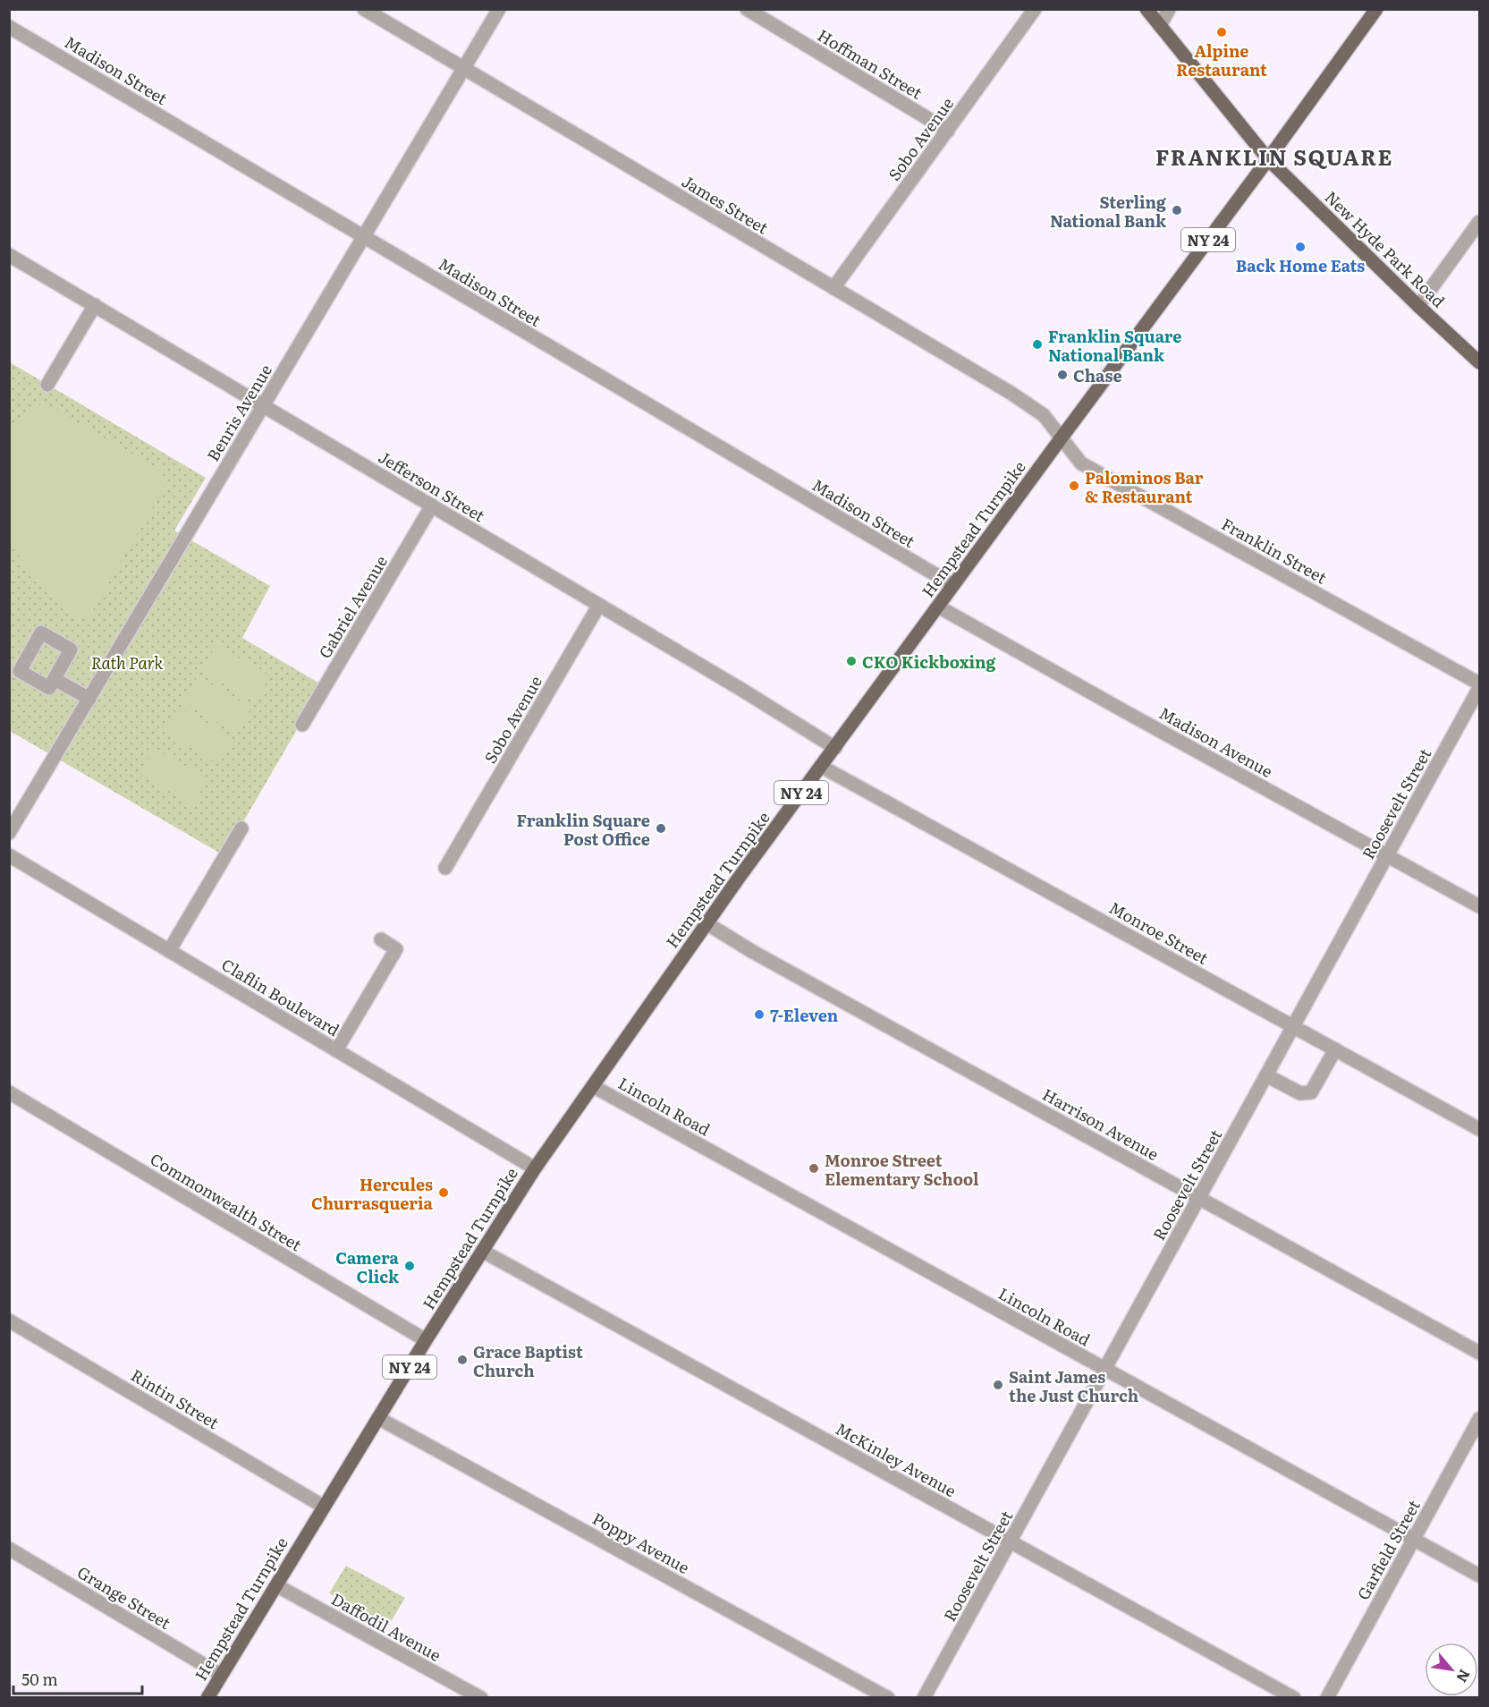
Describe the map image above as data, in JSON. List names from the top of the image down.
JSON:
{
  "streets": {
    "main road": ["NY 24", "New Hyde Park Road", "Hempstead Turnpike"],
    "street": [
      "Hoffman Street",
      "Madison Street",
      "Sobo Avenue",
      "James Street",
      "Benris Avenue",
      "Jefferson Street",
      "Franklin Street",
      "Gabriel Avenue",
      "Madison Avenue",
      "Roosevelt Street",
      "Monroe Street",
      "Claflin Boulevard",
      "Lincoln Road",
      "Harrison Avenue",
      "Commonwealth Street",
      "Rintin Street",
      "McKinley Avenue",
      "Poppy Avenue",
      "Garfield Street",
      "Grange Street",
      "Daffodil Avenue"
    ]
  },
  "crossings": [
    ["Hoffman Street", "Sobo Avenue"],
    ["Madison Street", "Benris Avenue"],
    ["Madison Street", "Hempstead Turnpike"],
    ["Sobo Avenue", "James Street"],
    ["Sobo Avenue", "Jefferson Street"],
    ["James Street", "Benris Avenue"],
    ["James Street", "Hempstead Turnpike"],
    ["James Street", "Franklin Street"],
    ["New Hyde Park Road", "Hempstead Turnpike"],
    ["Benris Avenue", "Jefferson Street"],
    ["Jefferson Street", "Hempstead Turnpike"],
    ["Jefferson Street", "Gabriel Avenue"],
    ["Hempstead Turnpike", "Franklin Street"],
    ["Hempstead Turnpike", "Madison Avenue"],
    ["Hempstead Turnpike", "Monroe Street"],
    ["Hempstead Turnpike", "Claflin Boulevard"],
    ["Hempstead Turnpike", "Lincoln Road"],
    ["Hempstead Turnpike", "Harrison Avenue"],
    ["Hempstead Turnpike", "Commonwealth Street"],
    ["Hempstead Turnpike", "Rintin Street"],
    ["Hempstead Turnpike", "McKinley Avenue"],
    ["Hempstead Turnpike", "Poppy Avenue"],
    ["Hempstead Turnpike", "Grange Street"],
    ["Hempstead Turnpike", "Daffodil Avenue"],
    ["Madison Avenue", "Roosevelt Street"],
    ["Roosevelt Street", "Monroe Street"],
    ["Roosevelt Street", "Lincoln Road"],
    ["Roosevelt Street", "Harrison Avenue"],
    ["Roosevelt Street", "McKinley Avenue"],
    ["Lincoln Road", "Garfield Street"]
  ],
  "districts": ["FRANKLIN SQUARE"],
  "parks": ["Rath Park"],
  "places": [
    "Alpine Restaurant",
    "Sterling National Bank",
    "Back Home Eats",
    "Franklin Square National Bank",
    "Chase",
    "Palominos Bar & Restaurant",
    "CKO Kickboxing",
    "Franklin Square Post Office",
    "7-Eleven",
    "Monroe Street Elementary School",
    "Hercules Churrasqueria",
    "Camera Click",
    "Grace Baptist Church",
    "Saint James the Just Church"
  ],
  "scale_bar": "50 m",
  "north": "bottom right"
}
